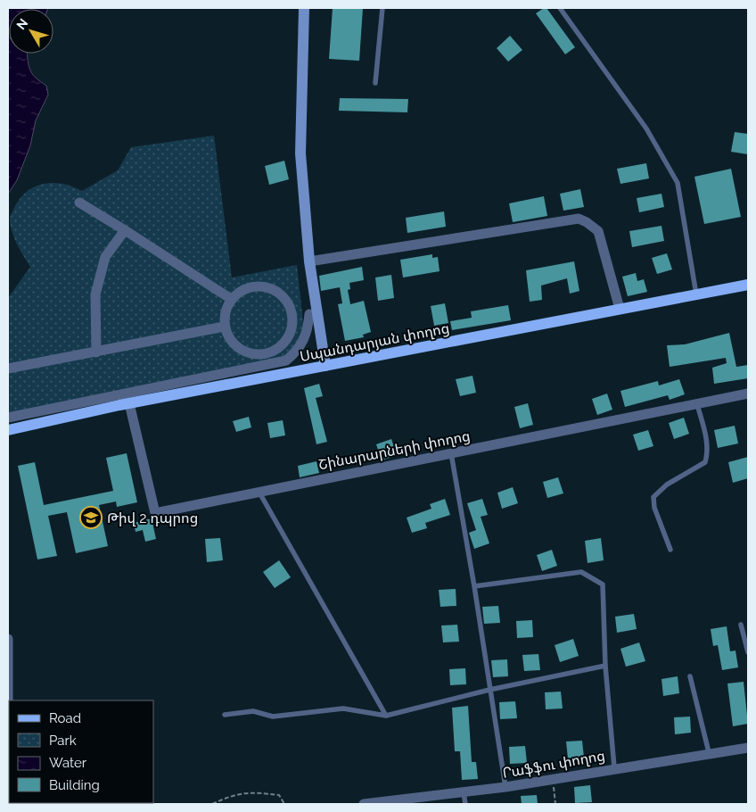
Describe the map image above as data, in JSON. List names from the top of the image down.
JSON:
{
  "streets": {
    "main road": ["Սպանդարյան փողոց"],
    "street": ["Շինարարների փողոց", "Րաֆֆու փողոց"]
  },
  "crossings": [
    ["Սպանդարյան փողոց", "Շինարարների փողոց"]
  ],
  "places": {
    "school or university": ["Թիվ 2 դպրոց"]
  },
  "legend": [
    "Road",
    "Park",
    "Water",
    "Building"
  ],
  "north": "top left"
}
